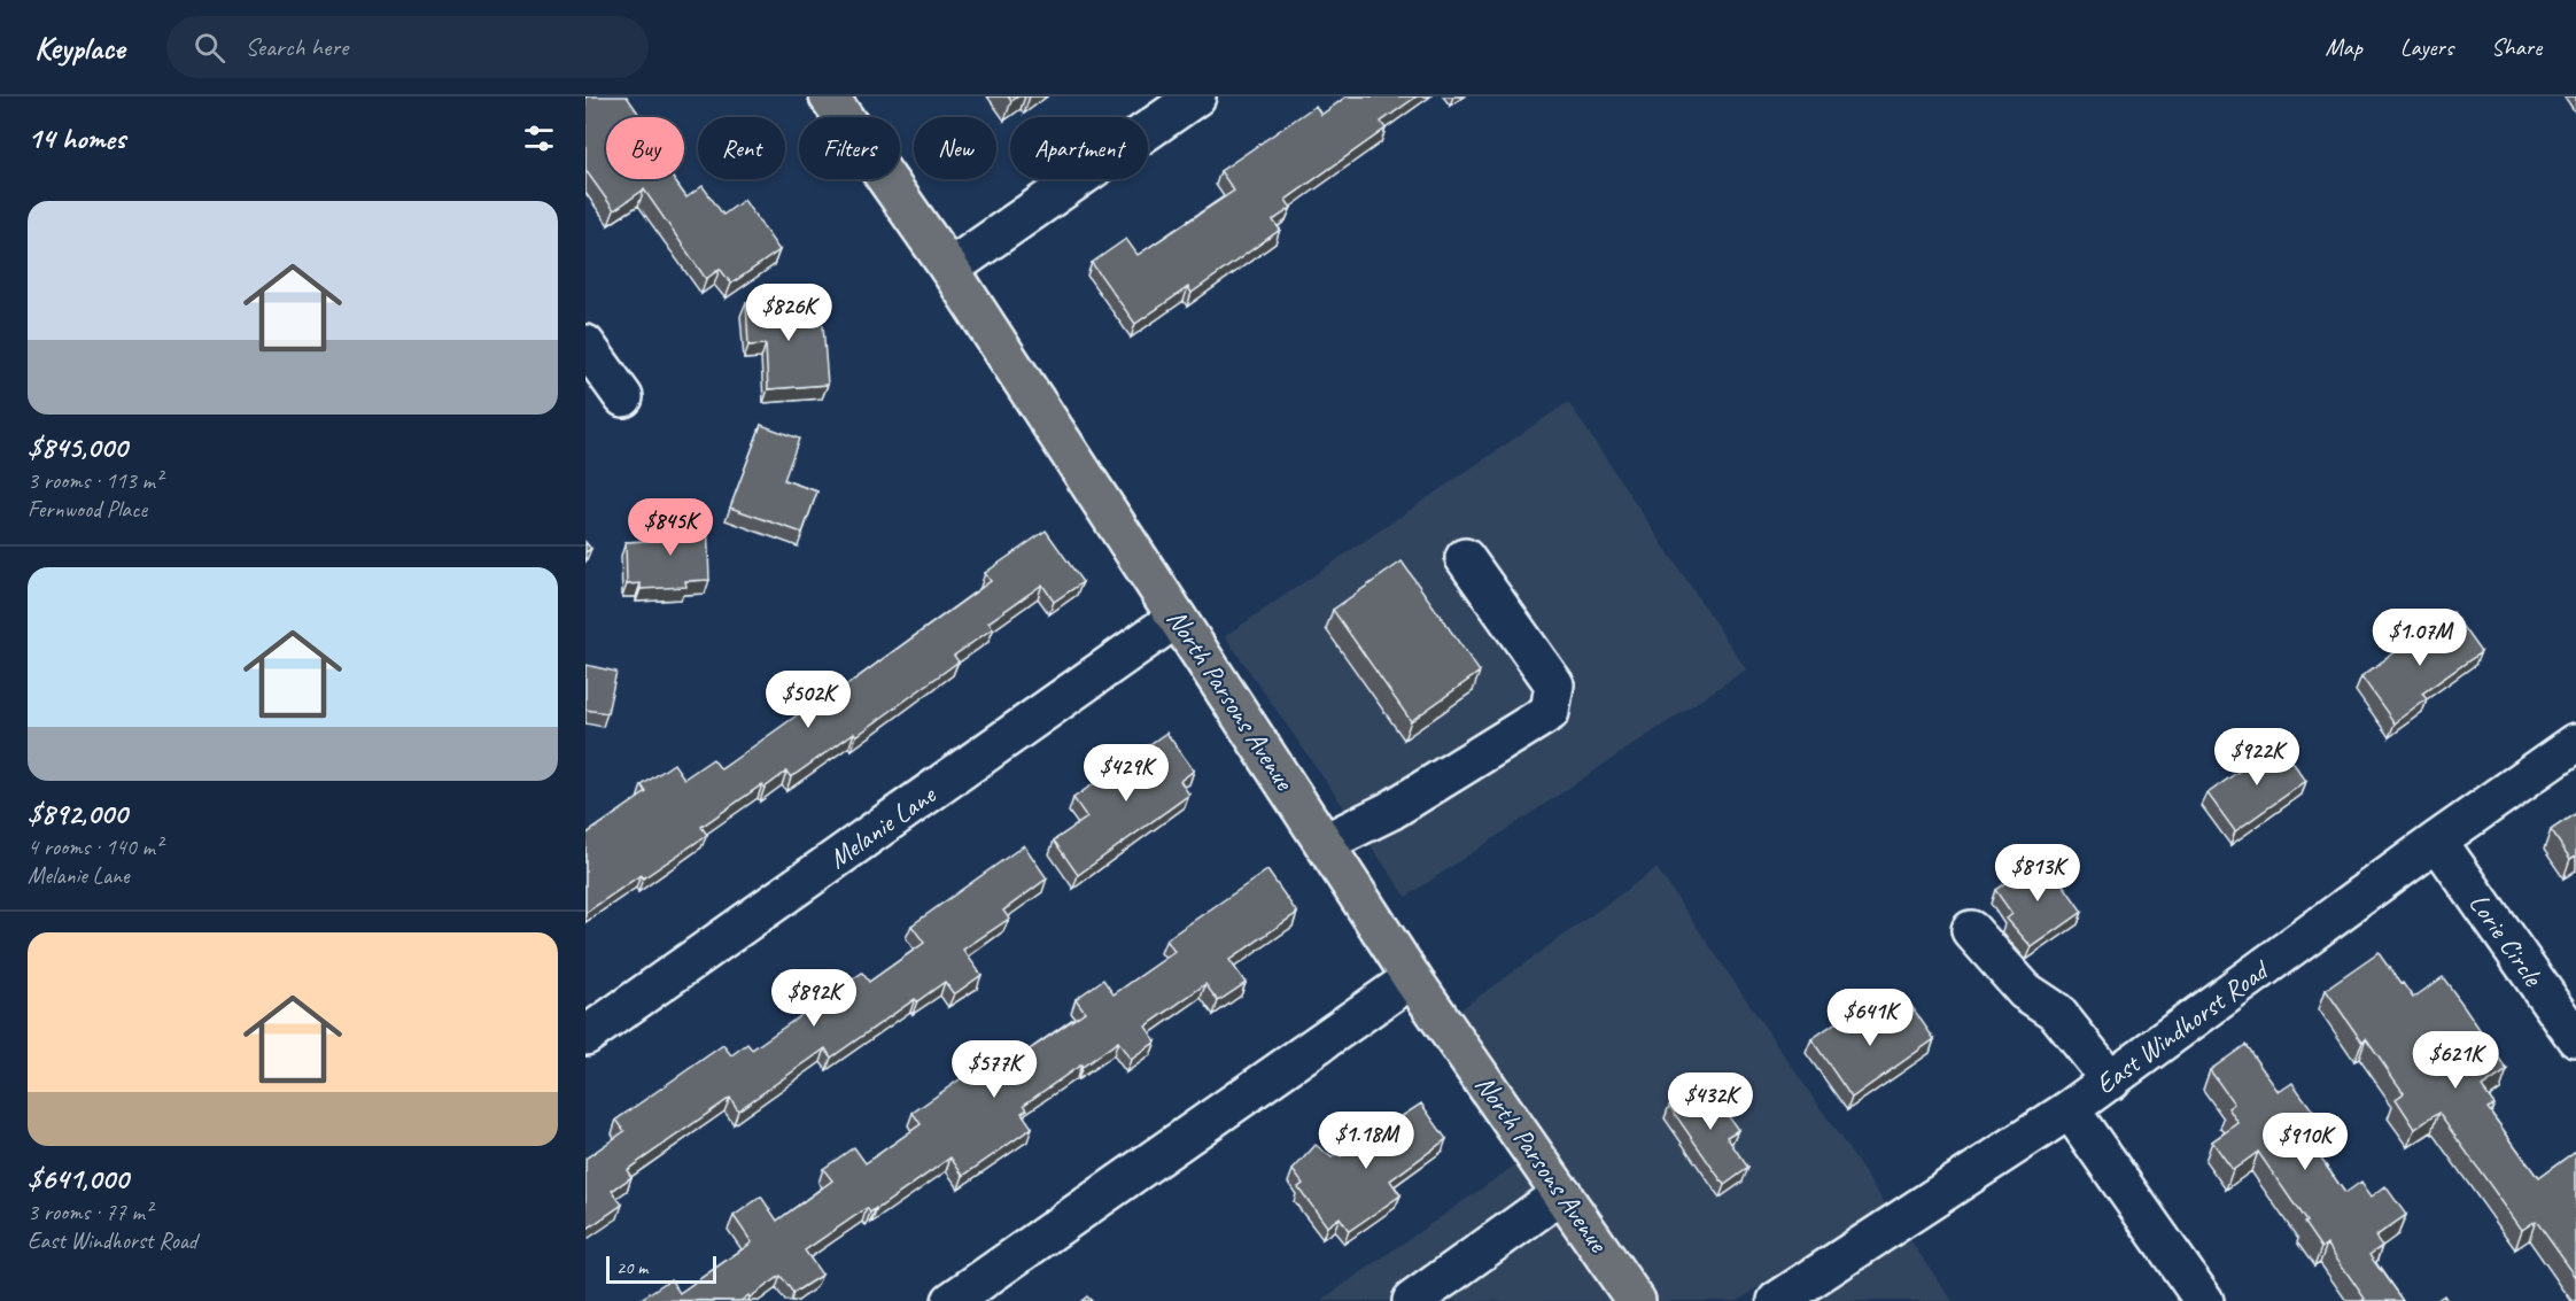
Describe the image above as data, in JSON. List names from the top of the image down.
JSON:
{
  "streets": {
    "main road": ["North Parsons Avenue"],
    "street": ["Melanie Lane", "Lorie Circle", "East Windhorst Road"]
  },
  "crossings": [
    ["North Parsons Avenue", "Melanie Lane"],
    ["Lorie Circle", "East Windhorst Road"]
  ],
  "scale_bar": "20 m",
  "page": {
    "header": "Keyplace",
    "search": "Search here",
    "nav": ["Map", "Layers", "Share"],
    "heading": "14 homes",
    "chip": [
      "Buy",
      "Rent",
      "Filters",
      "New",
      "Apartment"
    ],
    "list": [
      {
        "name": "$845,000",
        "note": "3 rooms · 113 m² · Fernwood Place"
      },
      {
        "name": "$892,000",
        "note": "4 rooms · 140 m² · Melanie Lane"
      },
      {
        "name": "$641,000",
        "note": "3 rooms · 77 m² · East Windhorst Road"
      }
    ],
    "price": [
      "$826K",
      "$845K",
      "$1.07M",
      "$502K",
      "$922K",
      "$429K",
      "$813K",
      "$892K",
      "$641K",
      "$621K",
      "$577K",
      "$432K",
      "$1.18M",
      "$910K"
    ],
    "scale": "20 m"
  }
}
